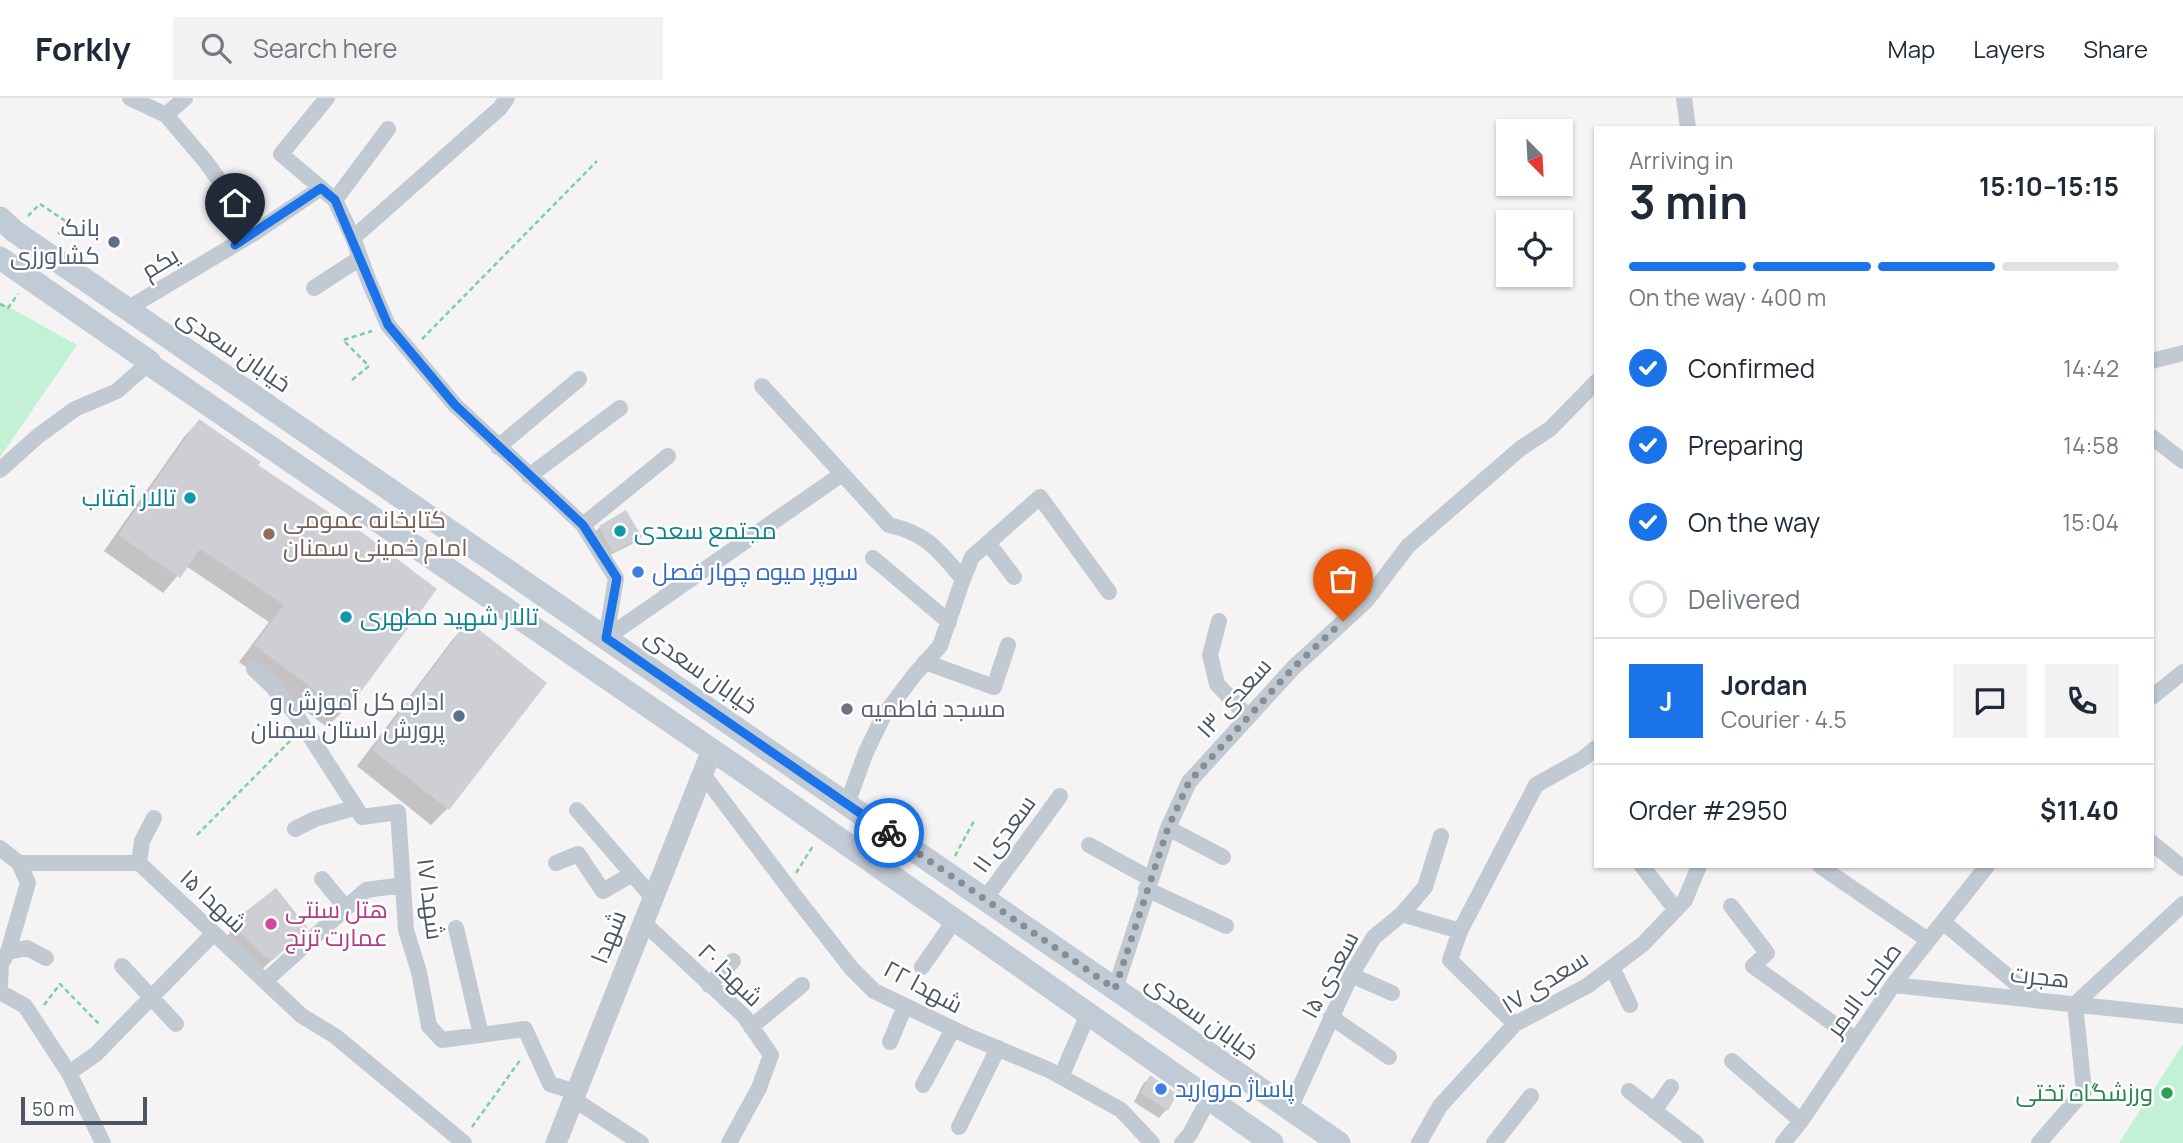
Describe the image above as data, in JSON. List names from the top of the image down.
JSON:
{
  "streets": {
    "main road": ["خیابان سعدی"],
    "street": [
      "یکم",
      "سعدی ۱۳",
      "سعدی ۱۱",
      "شهدا ۱۷",
      "شهدا ۱۵",
      "شهدا",
      "شهدا ۲۰",
      "سعدی ۱۵",
      "هجرت",
      "سعدی ۱۷",
      "شهدا ۲۲",
      "صاحب الامر"
    ]
  },
  "crossings": [
    ["یکم", "خیابان سعدی"],
    ["خیابان سعدی", "سعدی ۱۳"],
    ["خیابان سعدی", "سعدی ۱۱"],
    ["خیابان سعدی", "سعدی ۱۵"],
    ["شهدا", "شهدا ۲۰"],
    ["شهدا", "شهدا ۲۲"],
    ["هجرت", "صاحب الامر"]
  ],
  "places": [
    "بانک کشاورزی",
    "تالار آفتاب",
    "مجتمع سعدی",
    "کتابخانه عمومی امام خمینی سمنان",
    "سوپر میوه چهار فصل",
    "تالار شهید مطهری",
    "مسجد فاطمیه",
    "اداره کل آموزش و پرورش استان سمنان",
    "هتل سنتی عمارت ترنج",
    "پاساژ مروارید",
    "ورزشگاه تختی"
  ],
  "scale_bar": "50 m",
  "north": "bottom right",
  "page": {
    "header": "Forkly",
    "search": "Search here",
    "nav": ["Map", "Layers", "Share"],
    "heading": ["3 min", "Arriving in", "15:10–15:15"],
    "panel": [
      "Jordan",
      "Courier · 4.5",
      "Order #2950",
      "$11.40"
    ],
    "bar": "On the way · 400 m",
    "list": [
      ["Confirmed", "14:42"],
      ["Preparing", "14:58"],
      ["On the way", "15:04"],
      "Delivered"
    ],
    "round": "J",
    "scale": "50 m"
  }
}
